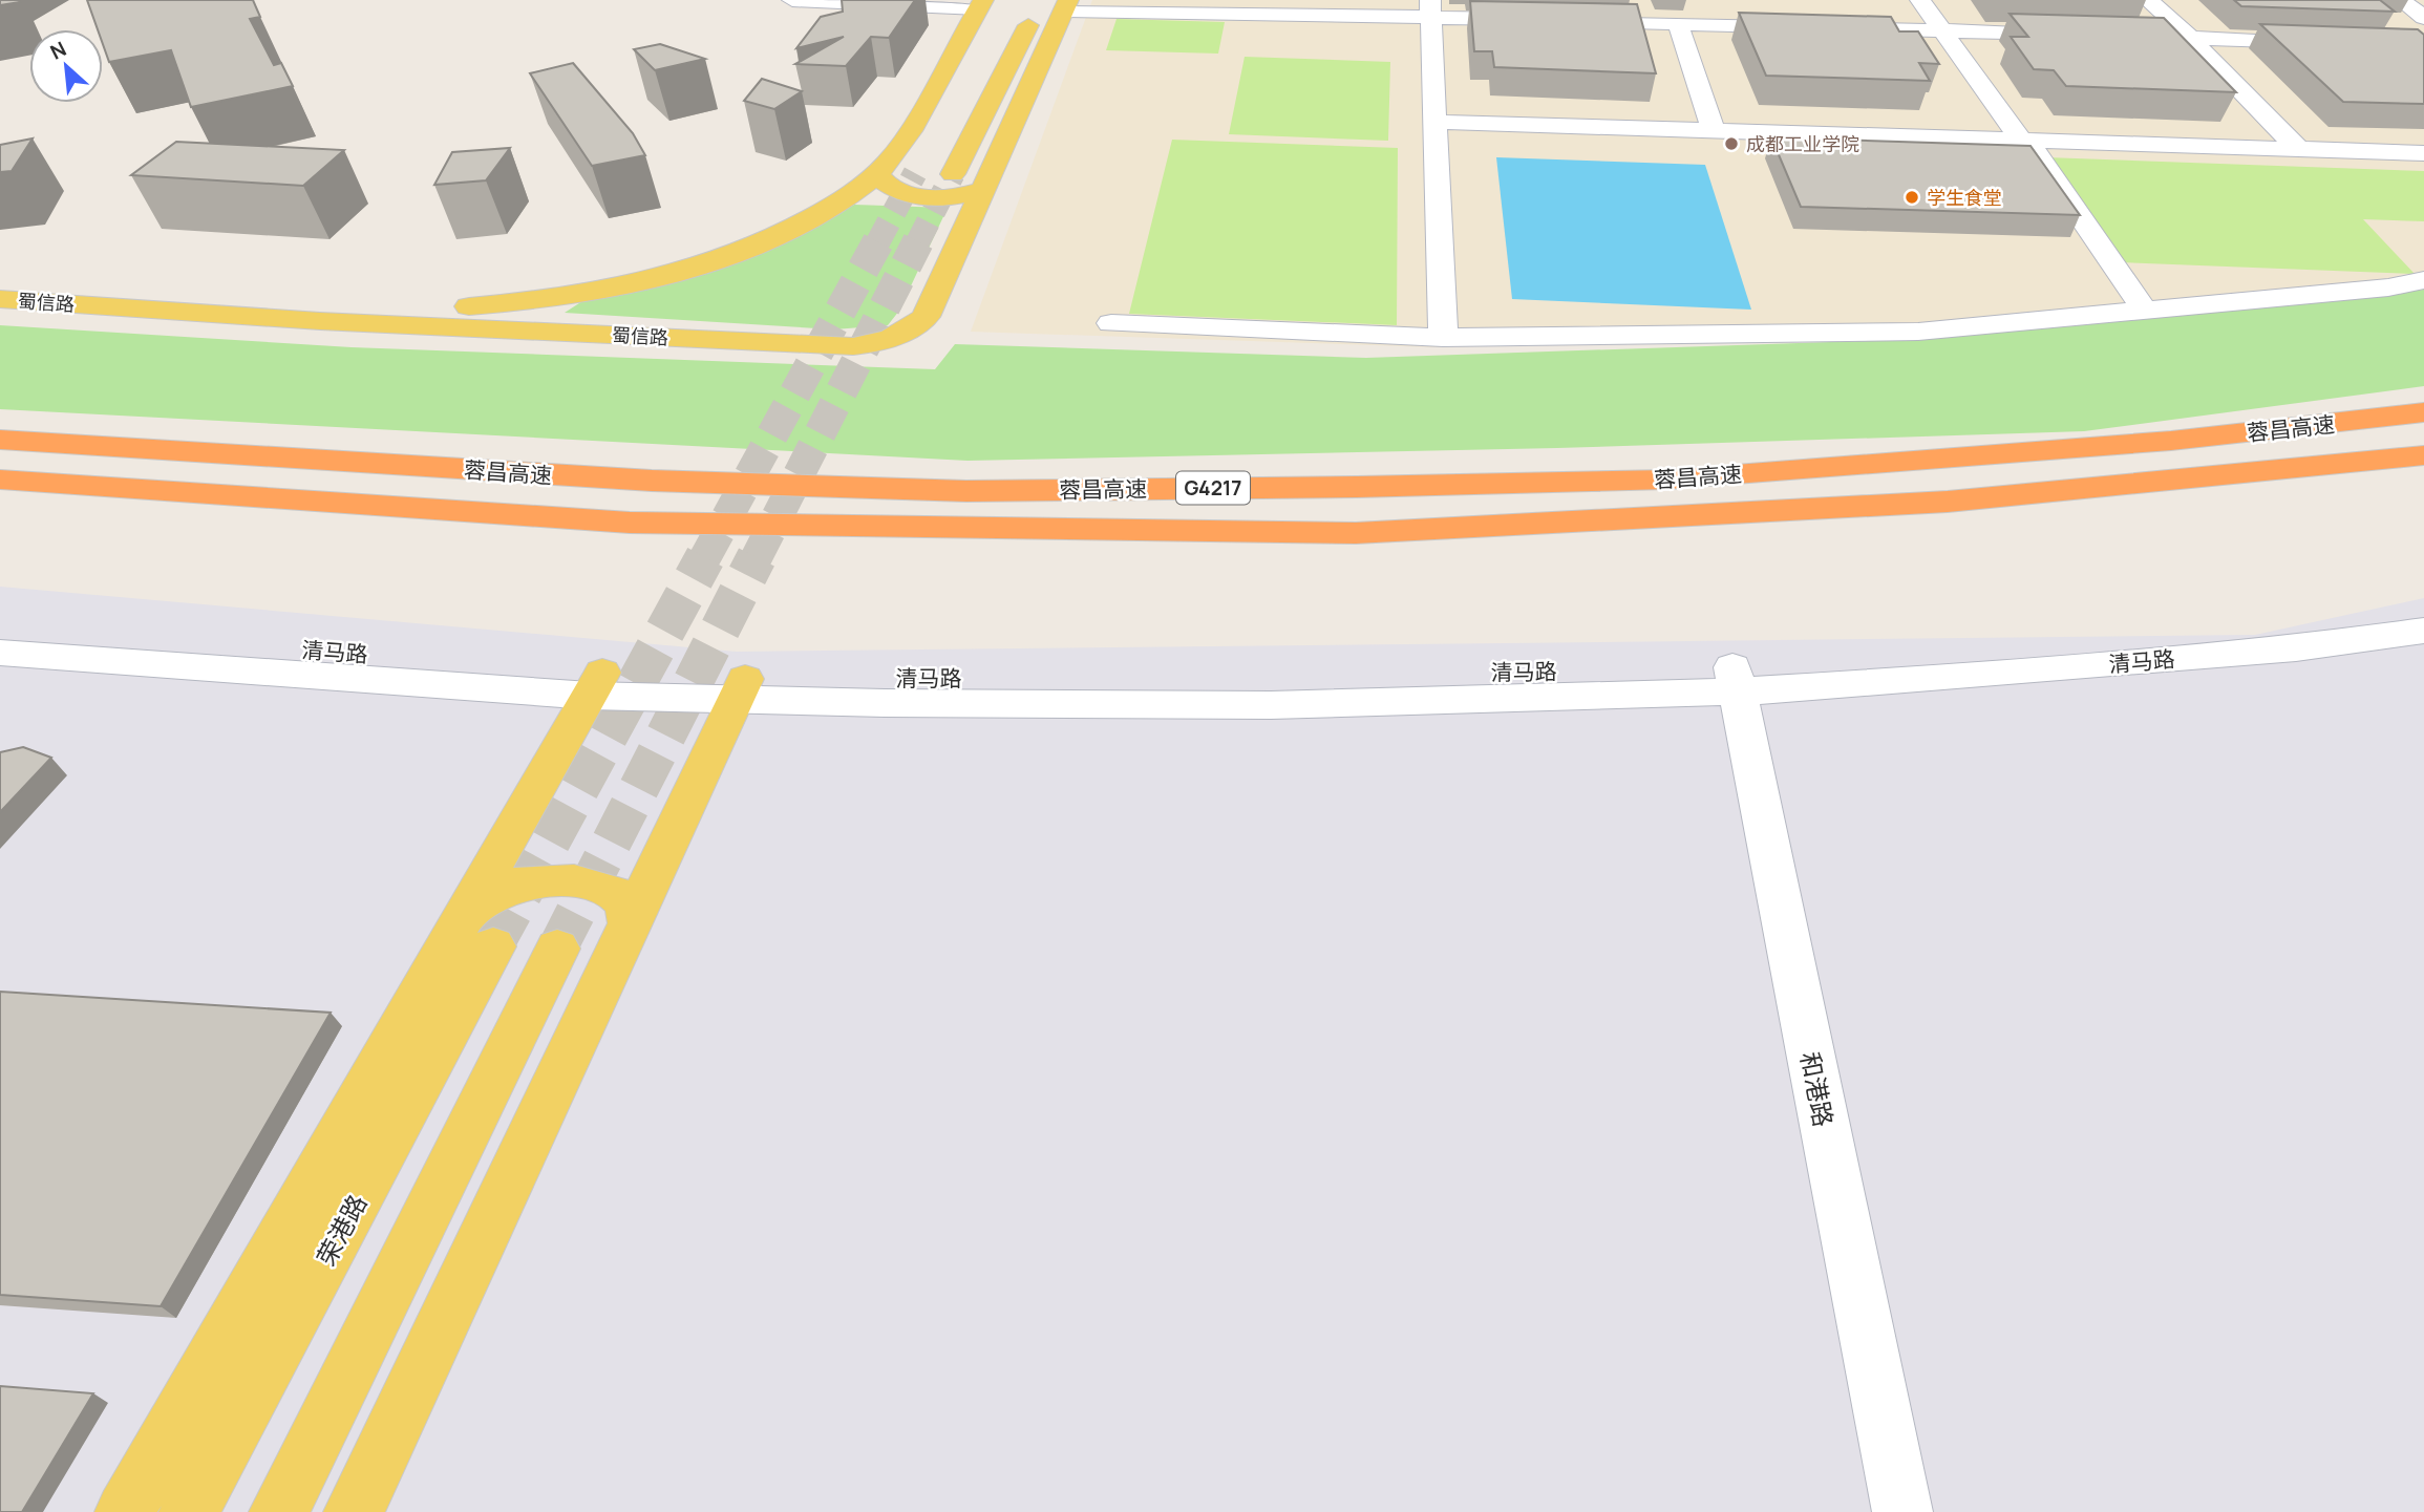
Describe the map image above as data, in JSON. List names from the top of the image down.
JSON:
{
  "streets": {
    "highway": ["蓉昌高速", "G4217"],
    "main road": ["蜀信路", "荣港路"],
    "street": ["清马路", "和港路"]
  },
  "crossings": [
    ["清马路", "和港路"]
  ],
  "places": ["成都工业学院", "学生食堂"],
  "north": "top left"
}
